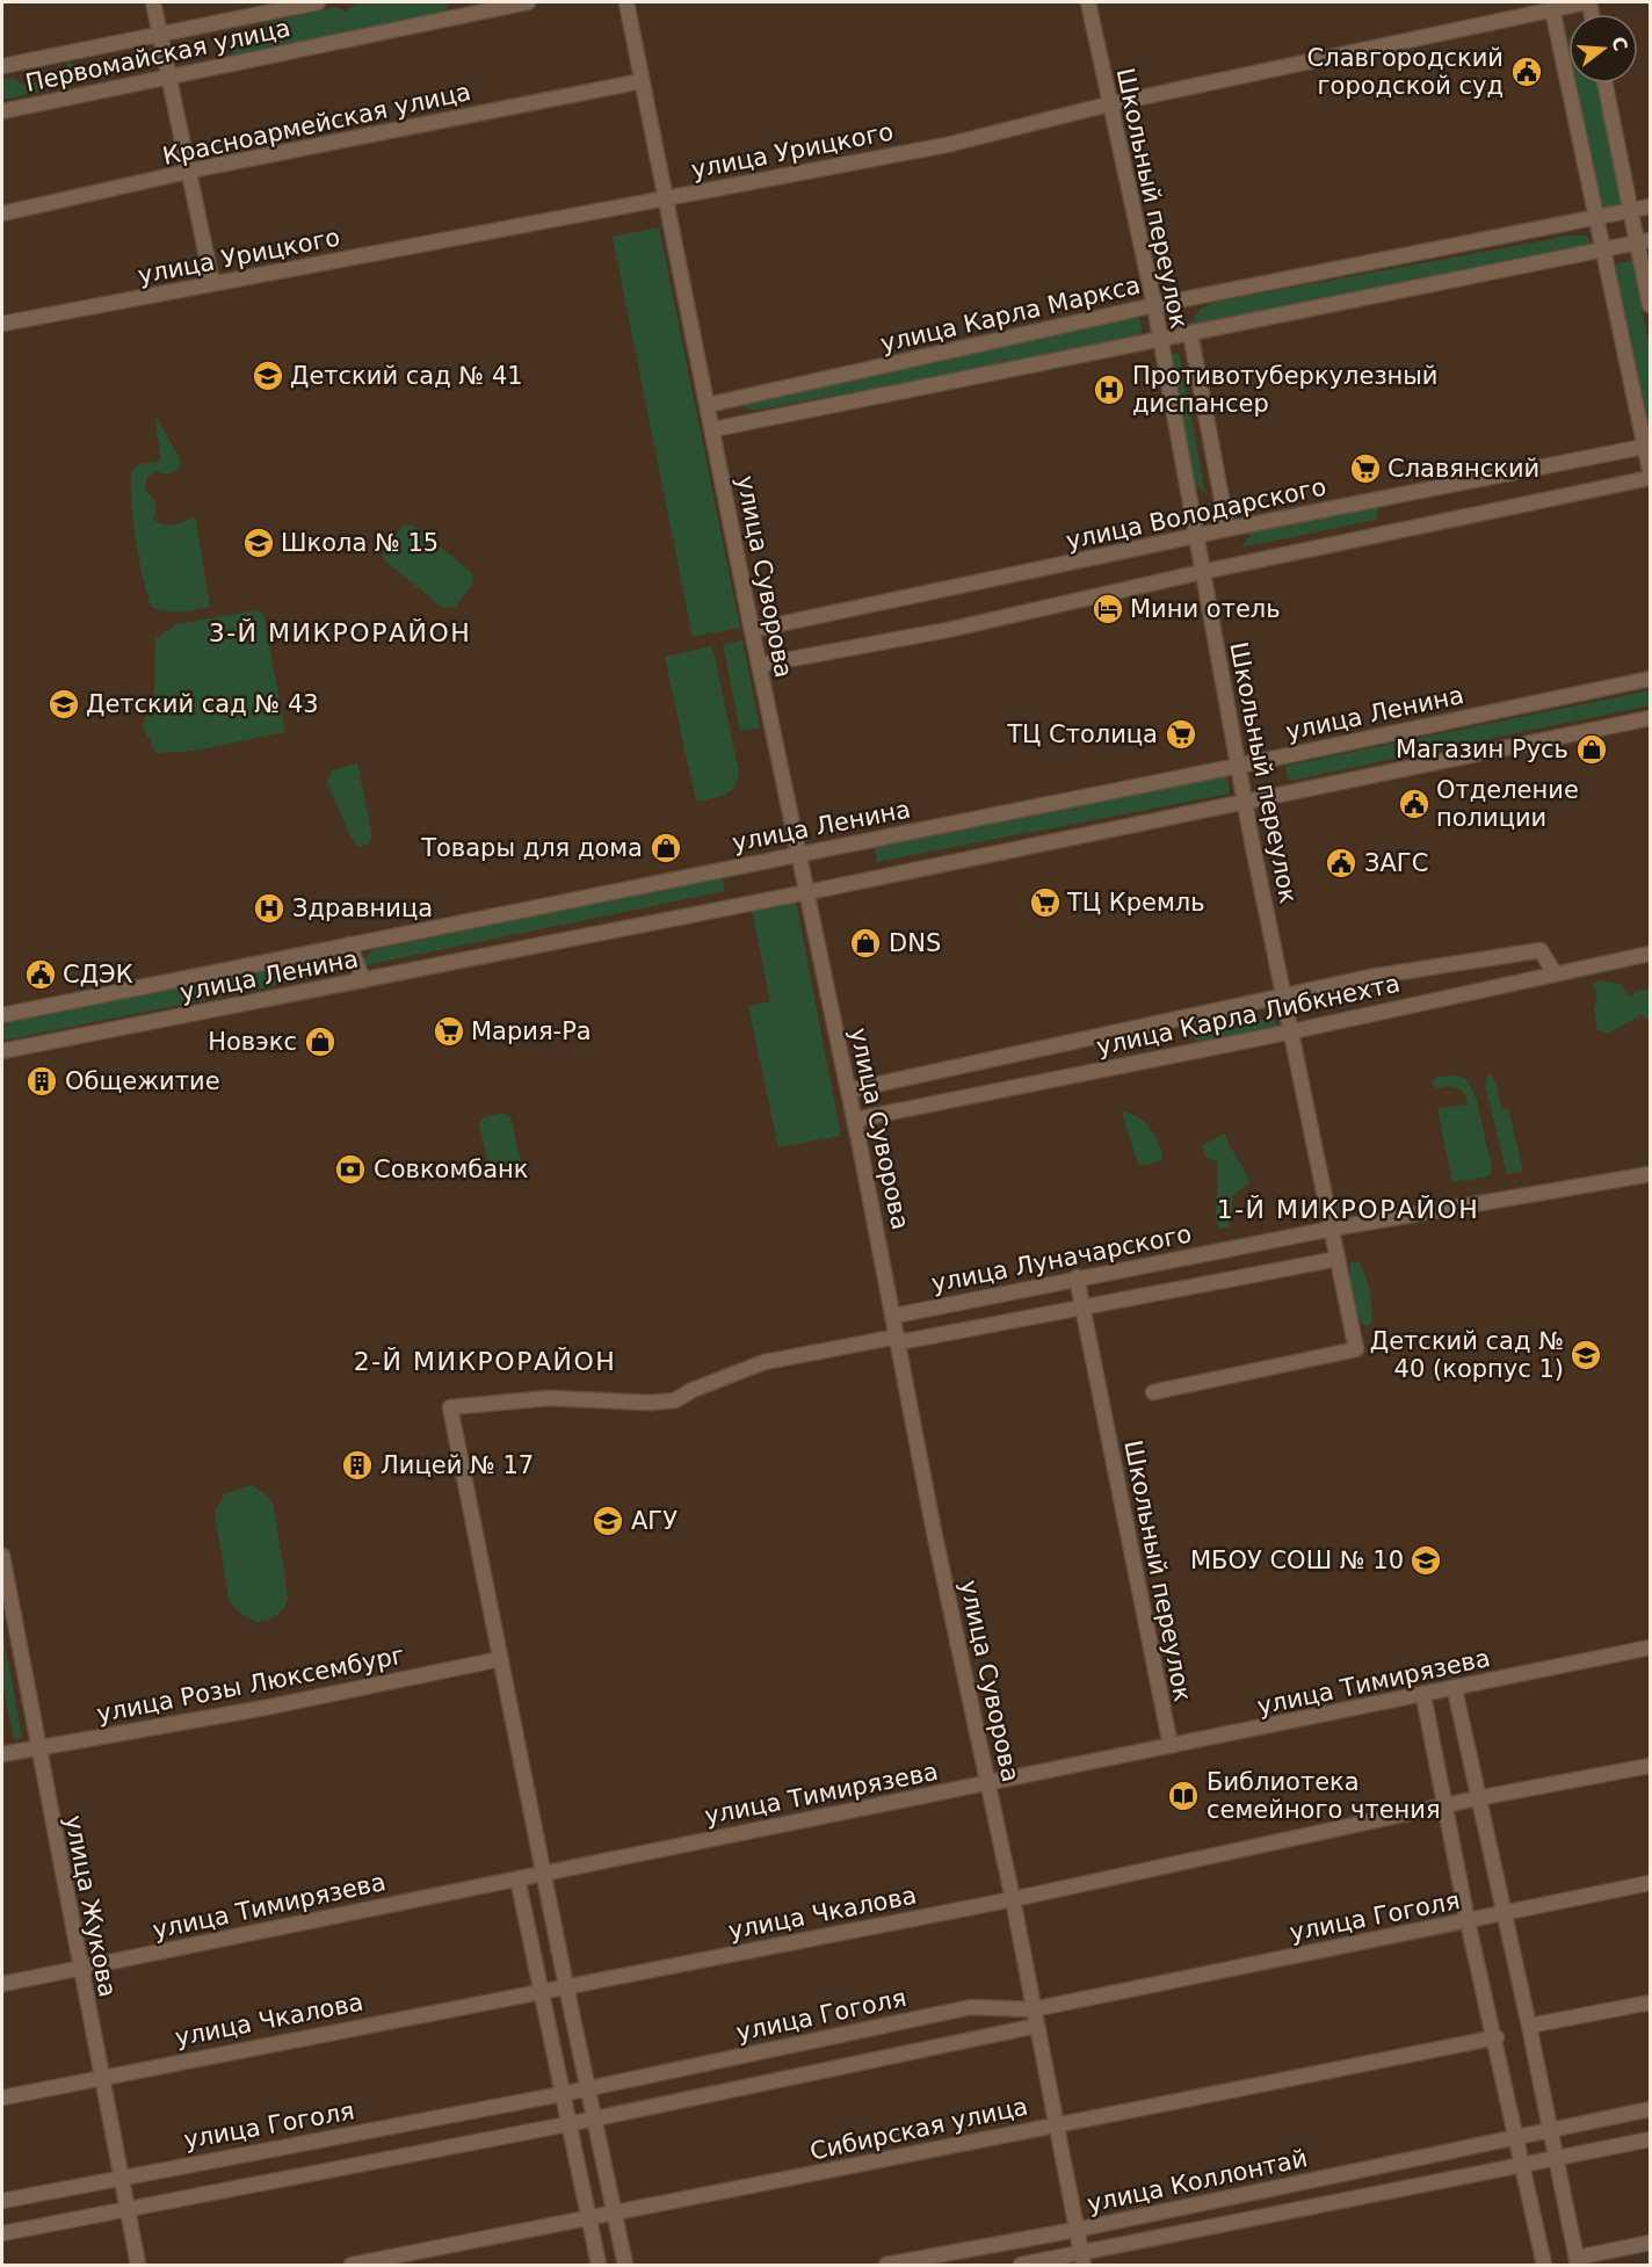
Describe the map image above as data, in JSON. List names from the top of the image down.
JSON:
{
  "streets": {
    "street": [
      "Первомайская улица",
      "Красноармейская улица",
      "улица Урицкого",
      "Школьный переулок",
      "улица Карла Маркса",
      "улица Володарского",
      "улица Суворова",
      "улица Ленина",
      "улица Карла Либкнехта",
      "улица Луначарского",
      "улица Тимирязева",
      "улица Розы Люксембург",
      "улица Жукова",
      "улица Чкалова",
      "улица Гоголя",
      "Сибирская улица",
      "улица Коллонтай"
    ]
  },
  "crossings": [
    ["Красноармейская улица", "улица Суворова"],
    ["улица Урицкого", "Школьный переулок"],
    ["улица Урицкого", "улица Суворова"],
    ["Школьный переулок", "улица Карла Маркса"],
    ["Школьный переулок", "улица Володарского"],
    ["Школьный переулок", "улица Ленина"],
    ["Школьный переулок", "улица Карла Либкнехта"],
    ["Школьный переулок", "улица Луначарского"],
    ["Школьный переулок", "улица Тимирязева"],
    ["улица Карла Маркса", "улица Суворова"],
    ["улица Володарского", "улица Суворова"],
    ["улица Суворова", "улица Ленина"],
    ["улица Суворова", "улица Карла Либкнехта"],
    ["улица Суворова", "улица Луначарского"],
    ["улица Суворова", "улица Тимирязева"],
    ["улица Суворова", "улица Чкалова"],
    ["улица Суворова", "улица Гоголя"],
    ["улица Суворова", "Сибирская улица"],
    ["улица Суворова", "улица Коллонтай"],
    ["улица Тимирязева", "улица Жукова"],
    ["улица Розы Люксембург", "улица Жукова"],
    ["улица Жукова", "улица Чкалова"],
    ["улица Жукова", "улица Гоголя"]
  ],
  "districts": ["3-Й МИКРОРАЙОН", "1-Й МИКРОРАЙОН", "2-Й МИКРОРАЙОН"],
  "places": {
    "public building": [
      "Славгородский городской суд",
      "Отделение полиции",
      "ЗАГС",
      "СДЭК"
    ],
    "school or university": [
      "Детский сад № 41",
      "Школа № 15",
      "Детский сад № 43",
      "Детский сад № 40 (корпус 1)",
      "АГУ",
      "МБОУ СОШ № 10"
    ],
    "hospital": ["Противотуберкулезный диспансер", "Здравница"],
    "supermarket": [
      "Славянский",
      "ТЦ Столица",
      "ТЦ Кремль",
      "Мария-Ра"
    ],
    "hotel": ["Мини отель"],
    "shop": [
      "Магазин Русь",
      "Товары для дома",
      "DNS",
      "Новэкс"
    ],
    "building": ["Общежитие", "Лицей № 17"],
    "bank": ["Совкомбанк"],
    "library": ["Библиотека семейного чтения"]
  },
  "north": "right"
}
